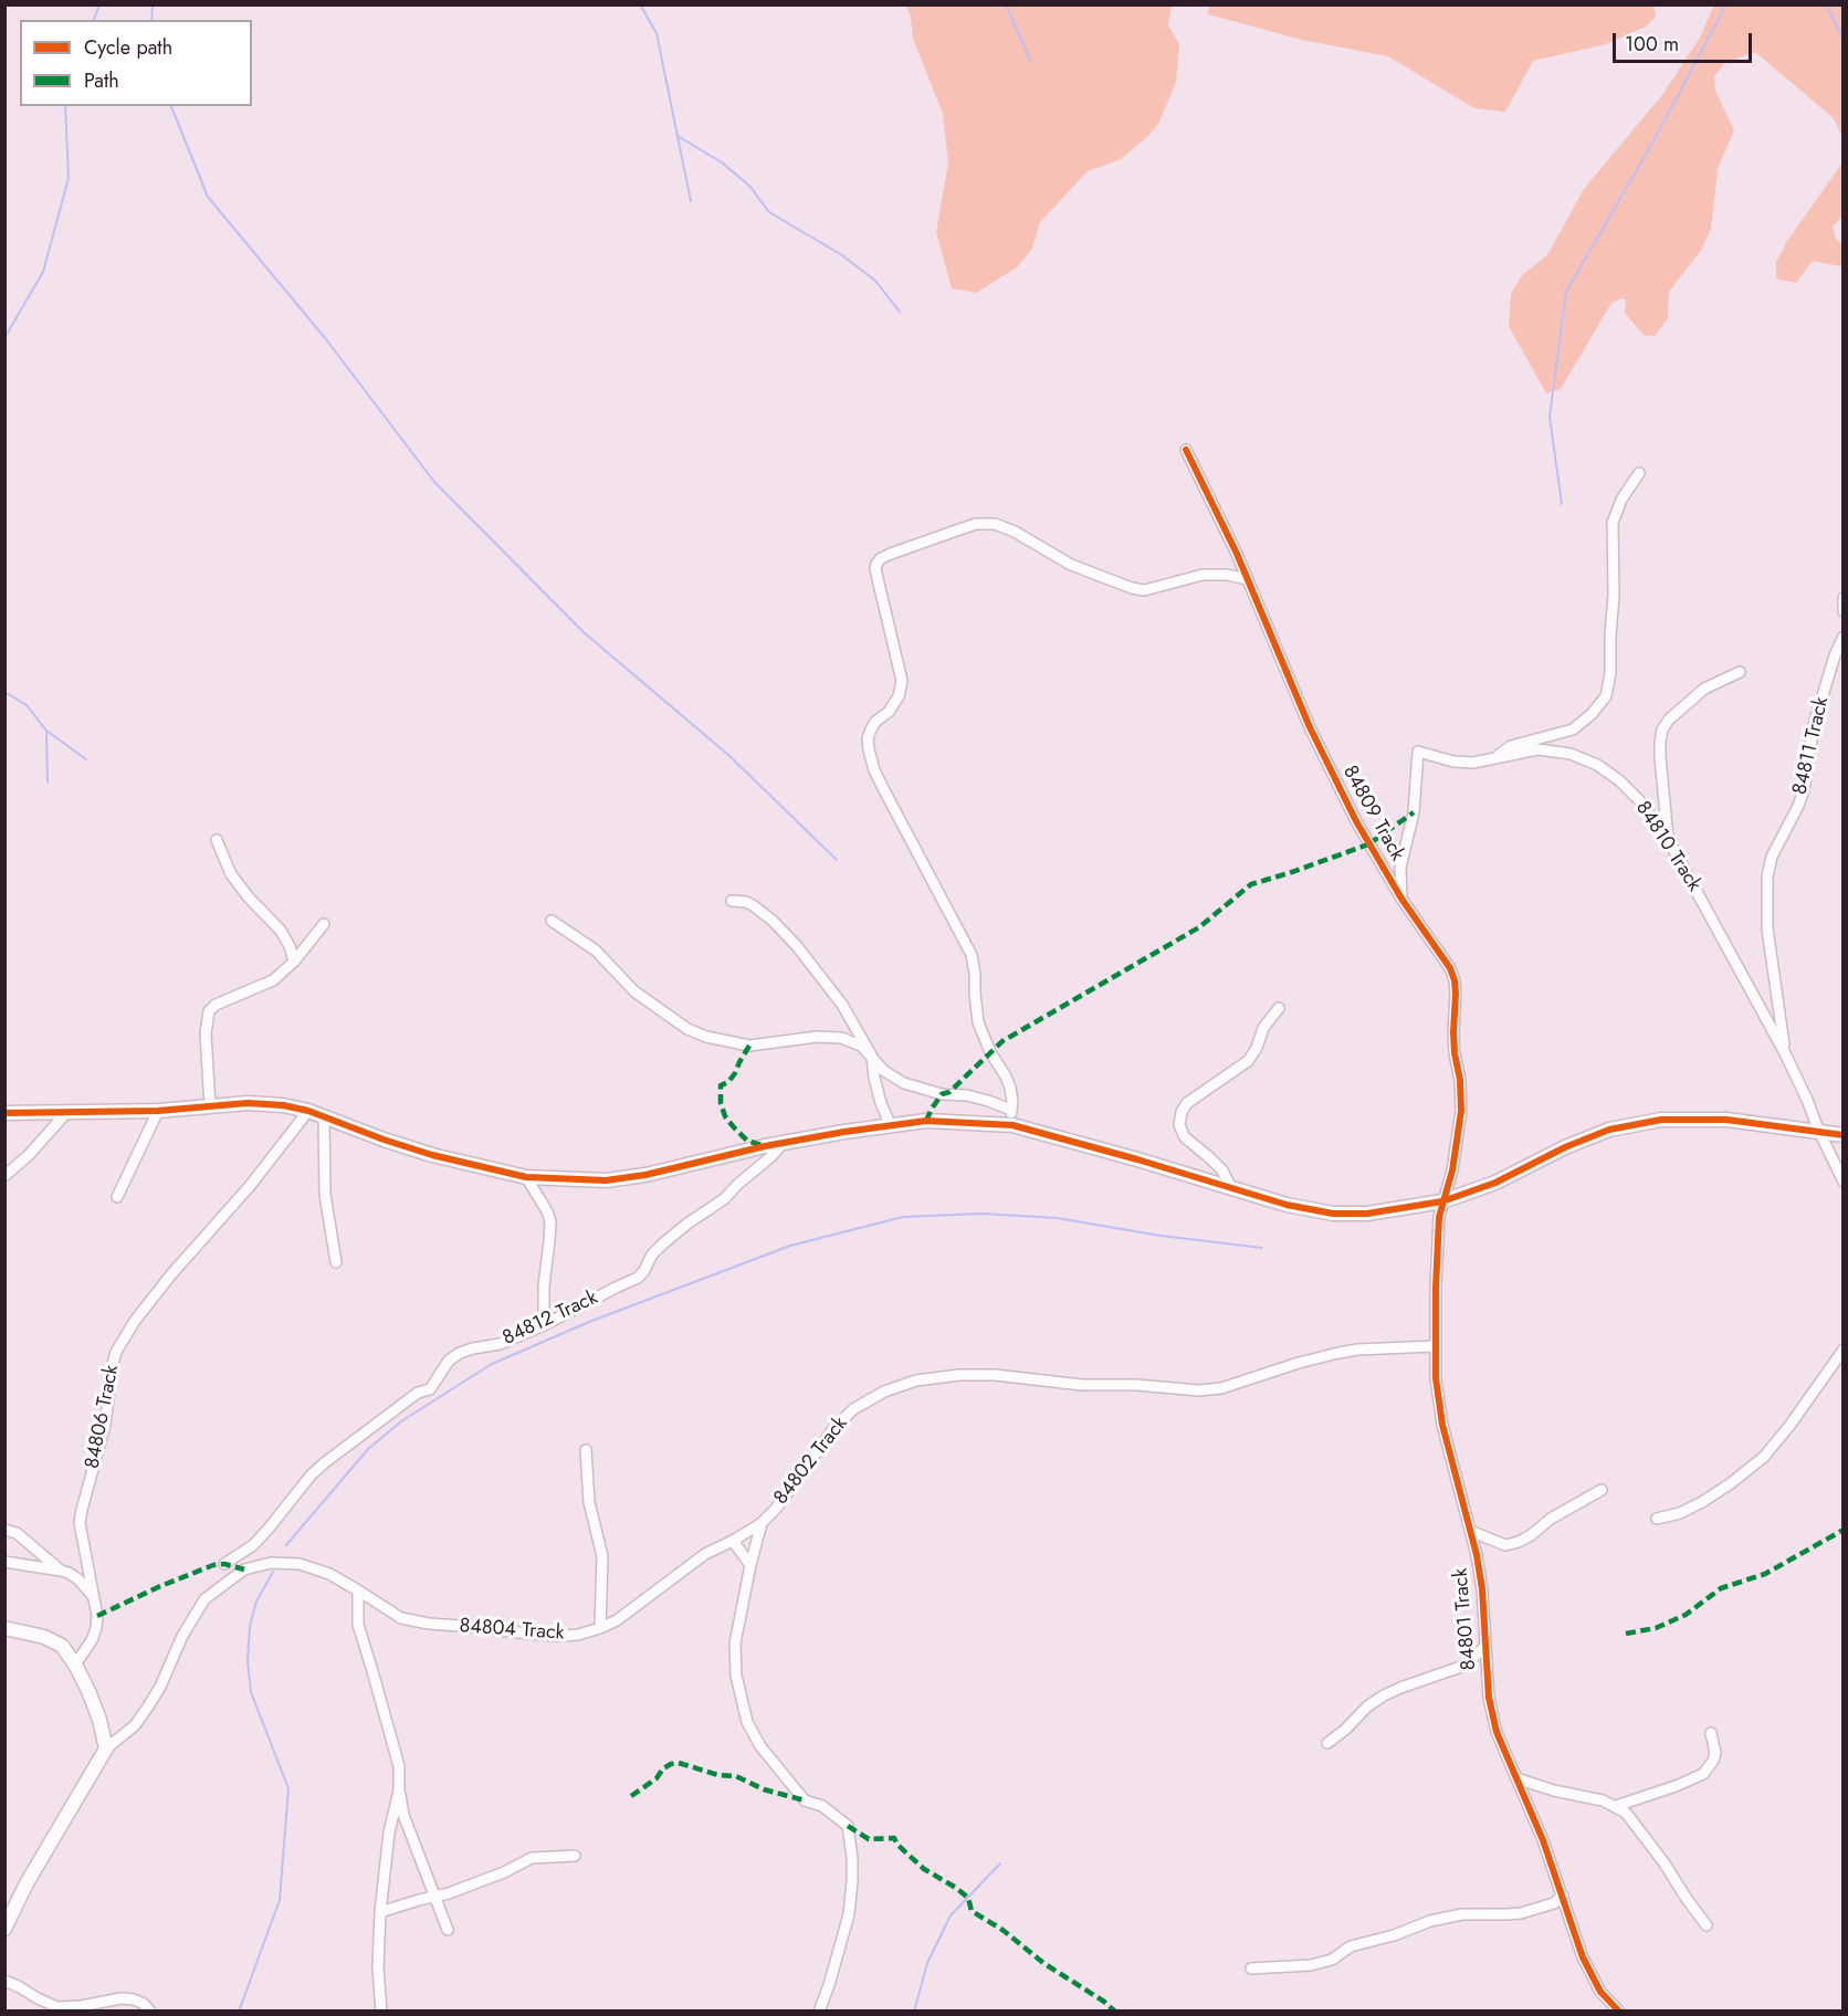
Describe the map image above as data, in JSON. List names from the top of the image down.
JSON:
{
  "streets": {
    "street": [
      "84811 Track",
      "84809 Track",
      "84810 Track",
      "84812 Track",
      "84806 Track",
      "84802 Track",
      "84801 Track",
      "84804 Track"
    ]
  },
  "crossings": [
    ["84811 Track", "84810 Track"],
    ["84809 Track", "84810 Track"],
    ["84809 Track", "84801 Track"],
    ["84802 Track", "84801 Track"],
    ["84802 Track", "84804 Track"]
  ],
  "legend": ["Cycle path", "Path"],
  "scale_bar": "100 m"
}
